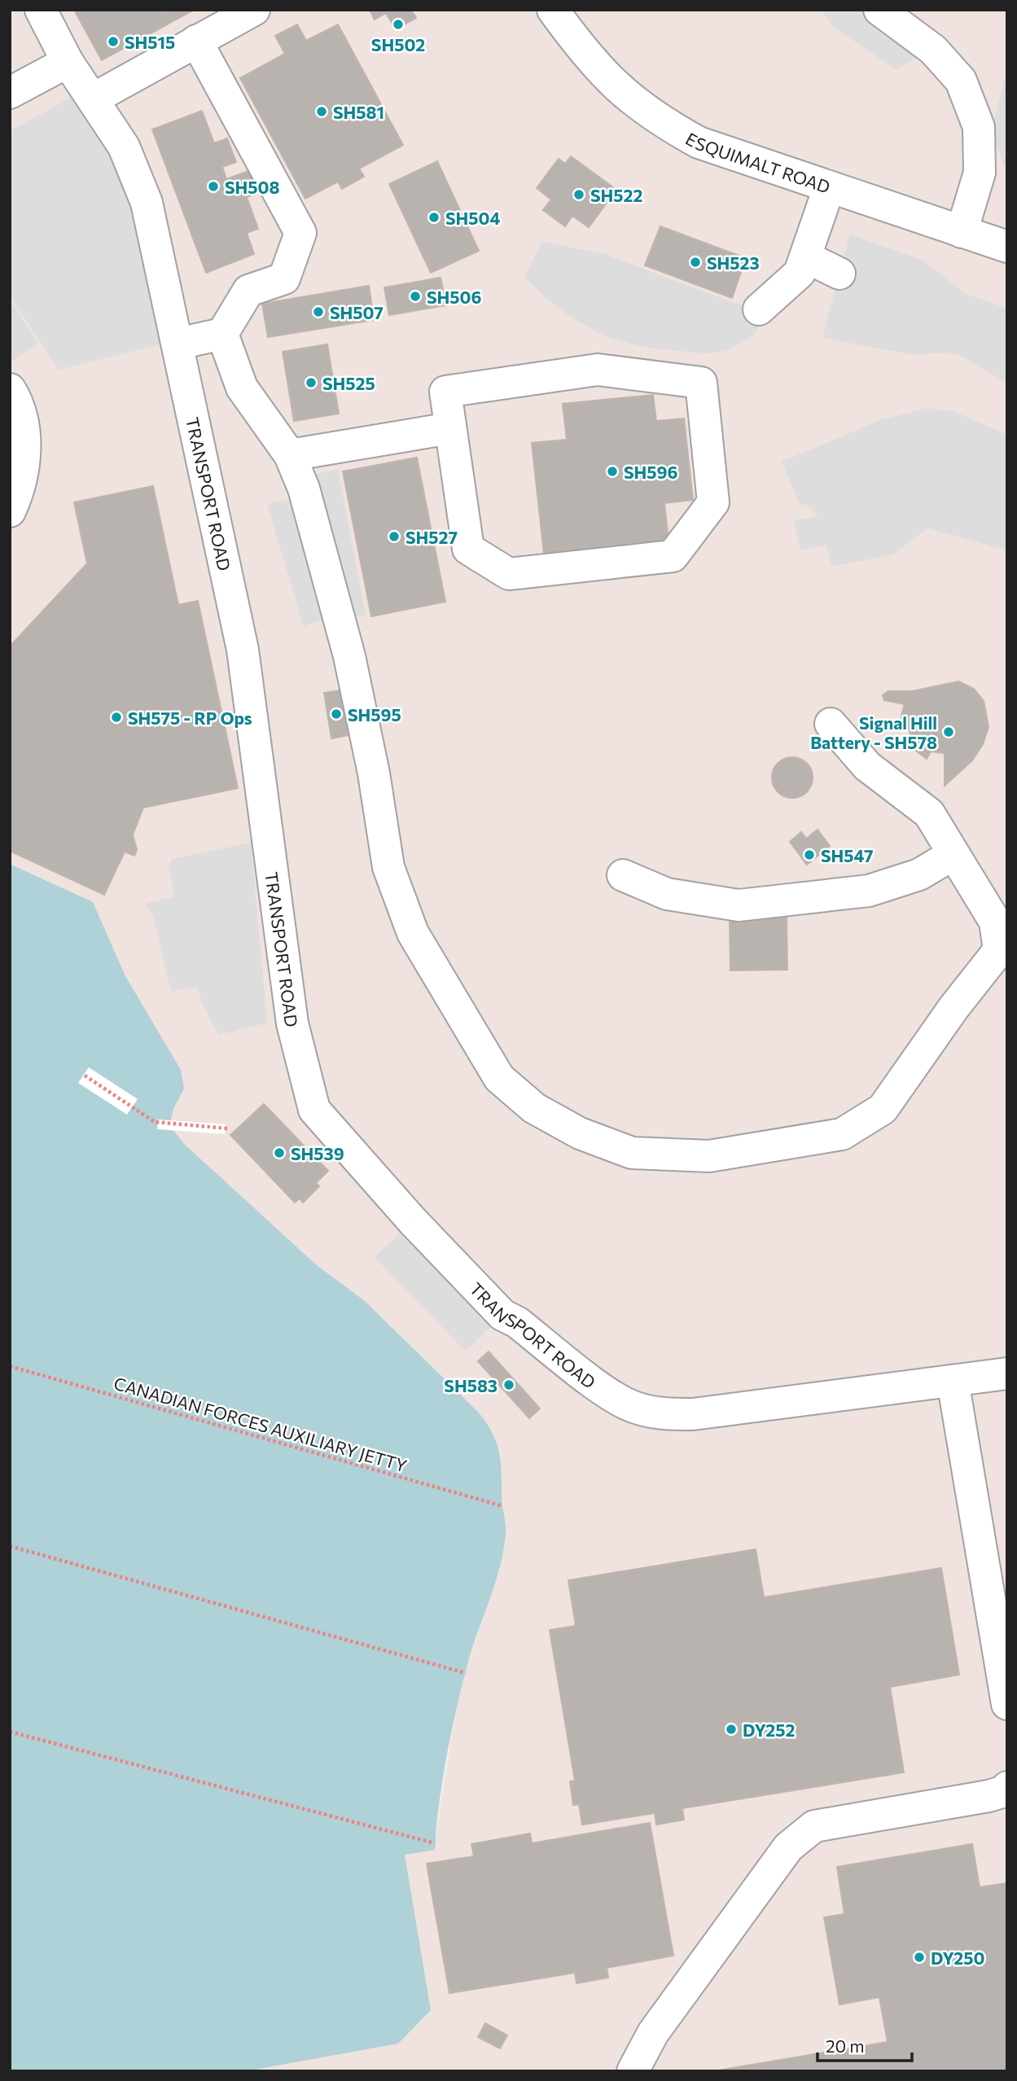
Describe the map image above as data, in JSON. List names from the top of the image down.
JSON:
{
  "streets": {
    "street": ["ESQUIMALT ROAD", "TRANSPORT ROAD"],
    "path": ["CANADIAN FORCES AUXILIARY JETTY"]
  },
  "places": [
    "SH502",
    "SH515",
    "SH581",
    "SH508",
    "SH522",
    "SH504",
    "SH523",
    "SH506",
    "SH507",
    "SH525",
    "SH596",
    "SH527",
    "SH595",
    "SH575 - RP Ops",
    "Signal Hill Battery - SH578",
    "SH547",
    "SH539",
    "SH583",
    "DY252",
    "DY250"
  ],
  "scale_bar": "20 m"
}
